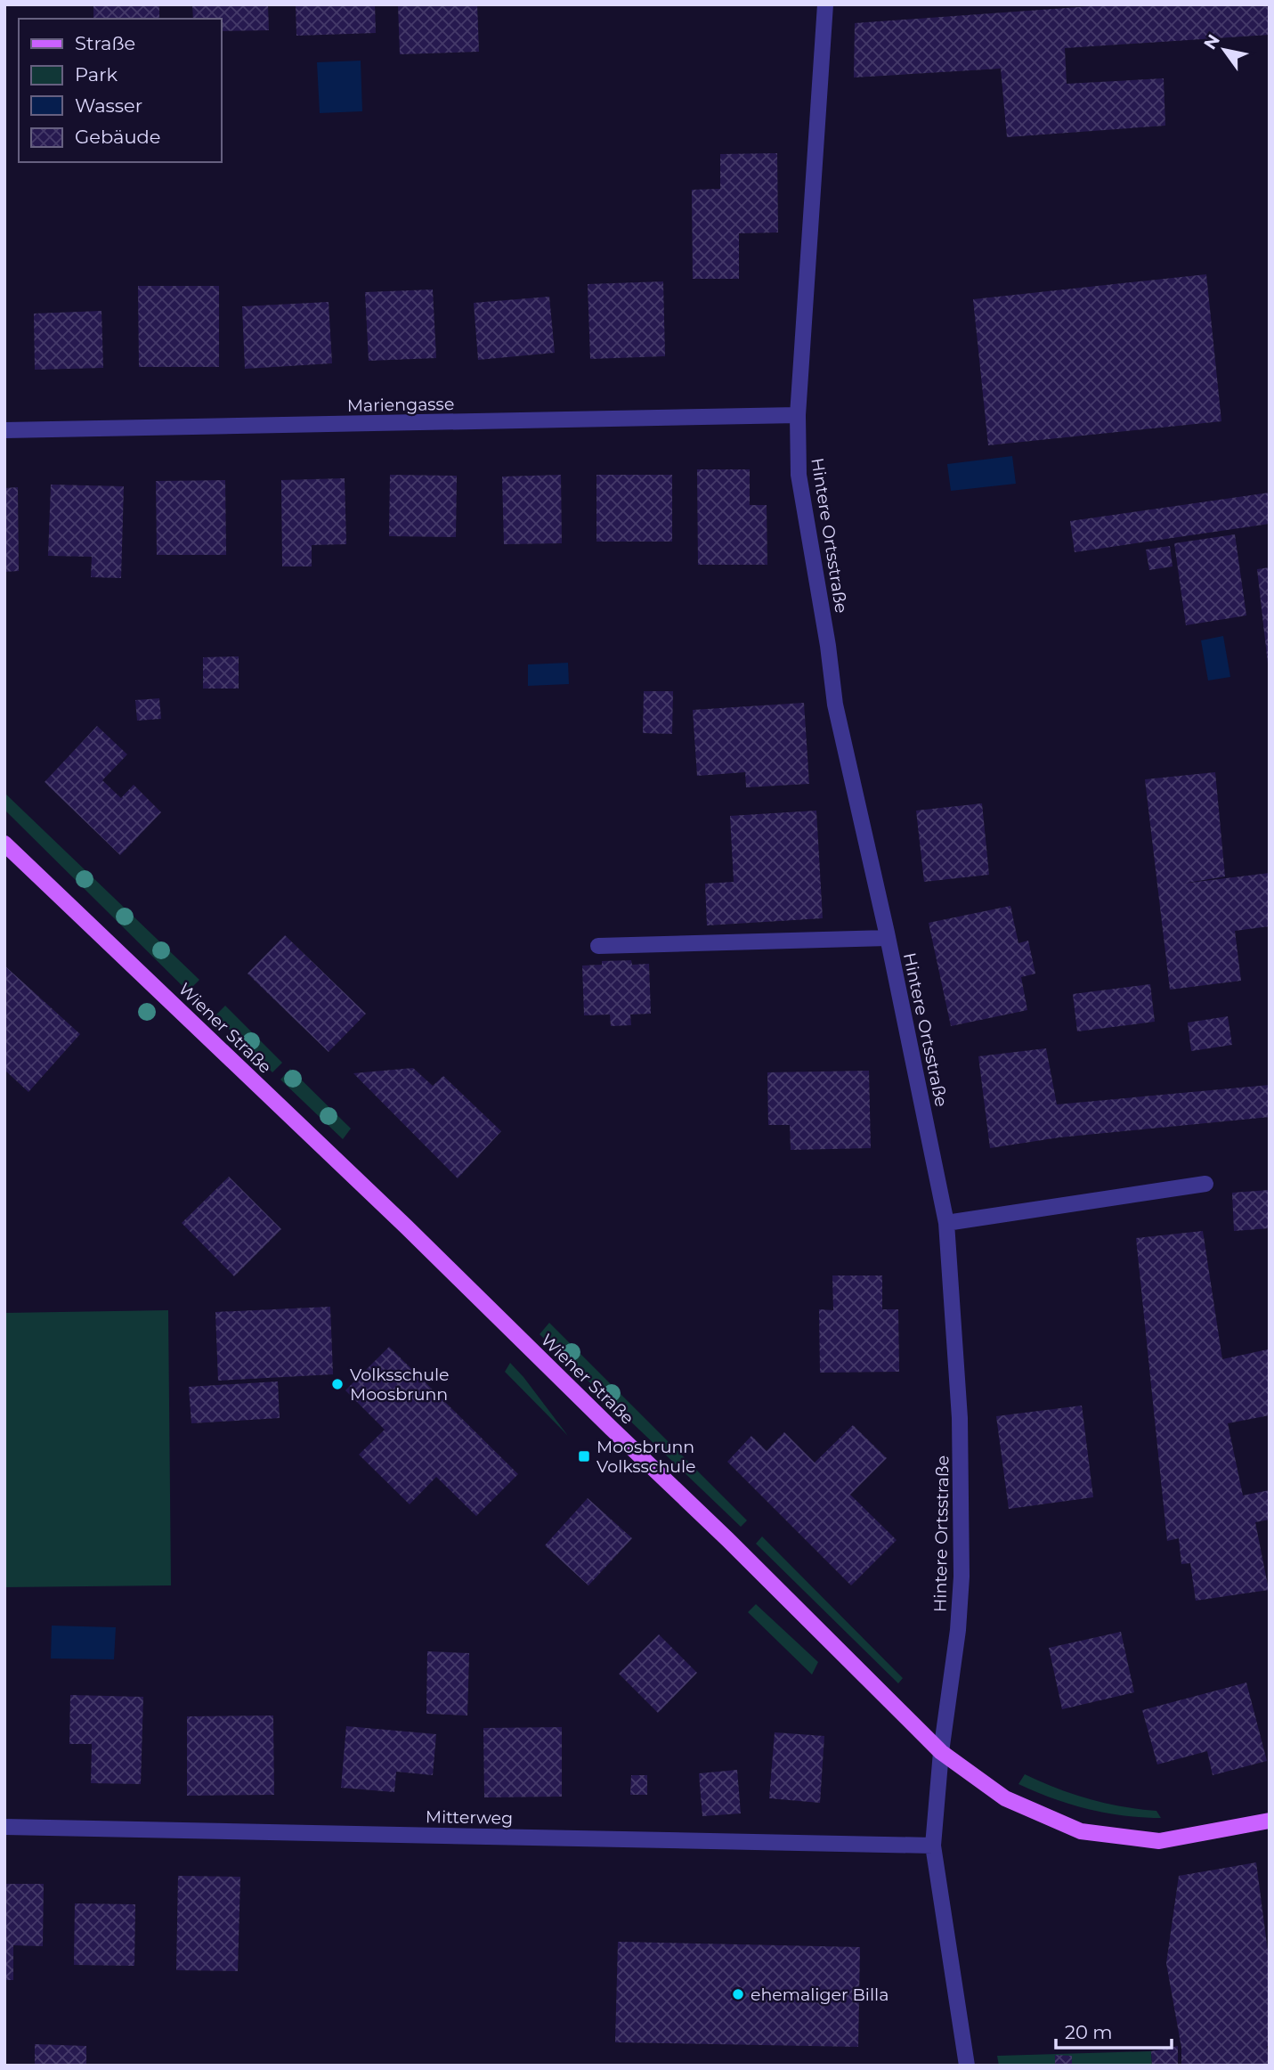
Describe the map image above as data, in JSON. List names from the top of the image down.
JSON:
{
  "streets": {
    "main road": ["Wiener Straße"],
    "street": ["Mariengasse", "Hintere Ortsstraße", "Mitterweg"]
  },
  "crossings": [
    ["Mariengasse", "Hintere Ortsstraße"],
    ["Hintere Ortsstraße", "Wiener Straße"],
    ["Hintere Ortsstraße", "Mitterweg"]
  ],
  "places": {
    "other": ["Volksschule Moosbrunn", "ehemaliger Billa"],
    "transit": ["Moosbrunn Volksschule"]
  },
  "legend": [
    "Straße",
    "Park",
    "Wasser",
    "Gebäude"
  ],
  "scale_bar": "20 m",
  "north": "top left"
}
